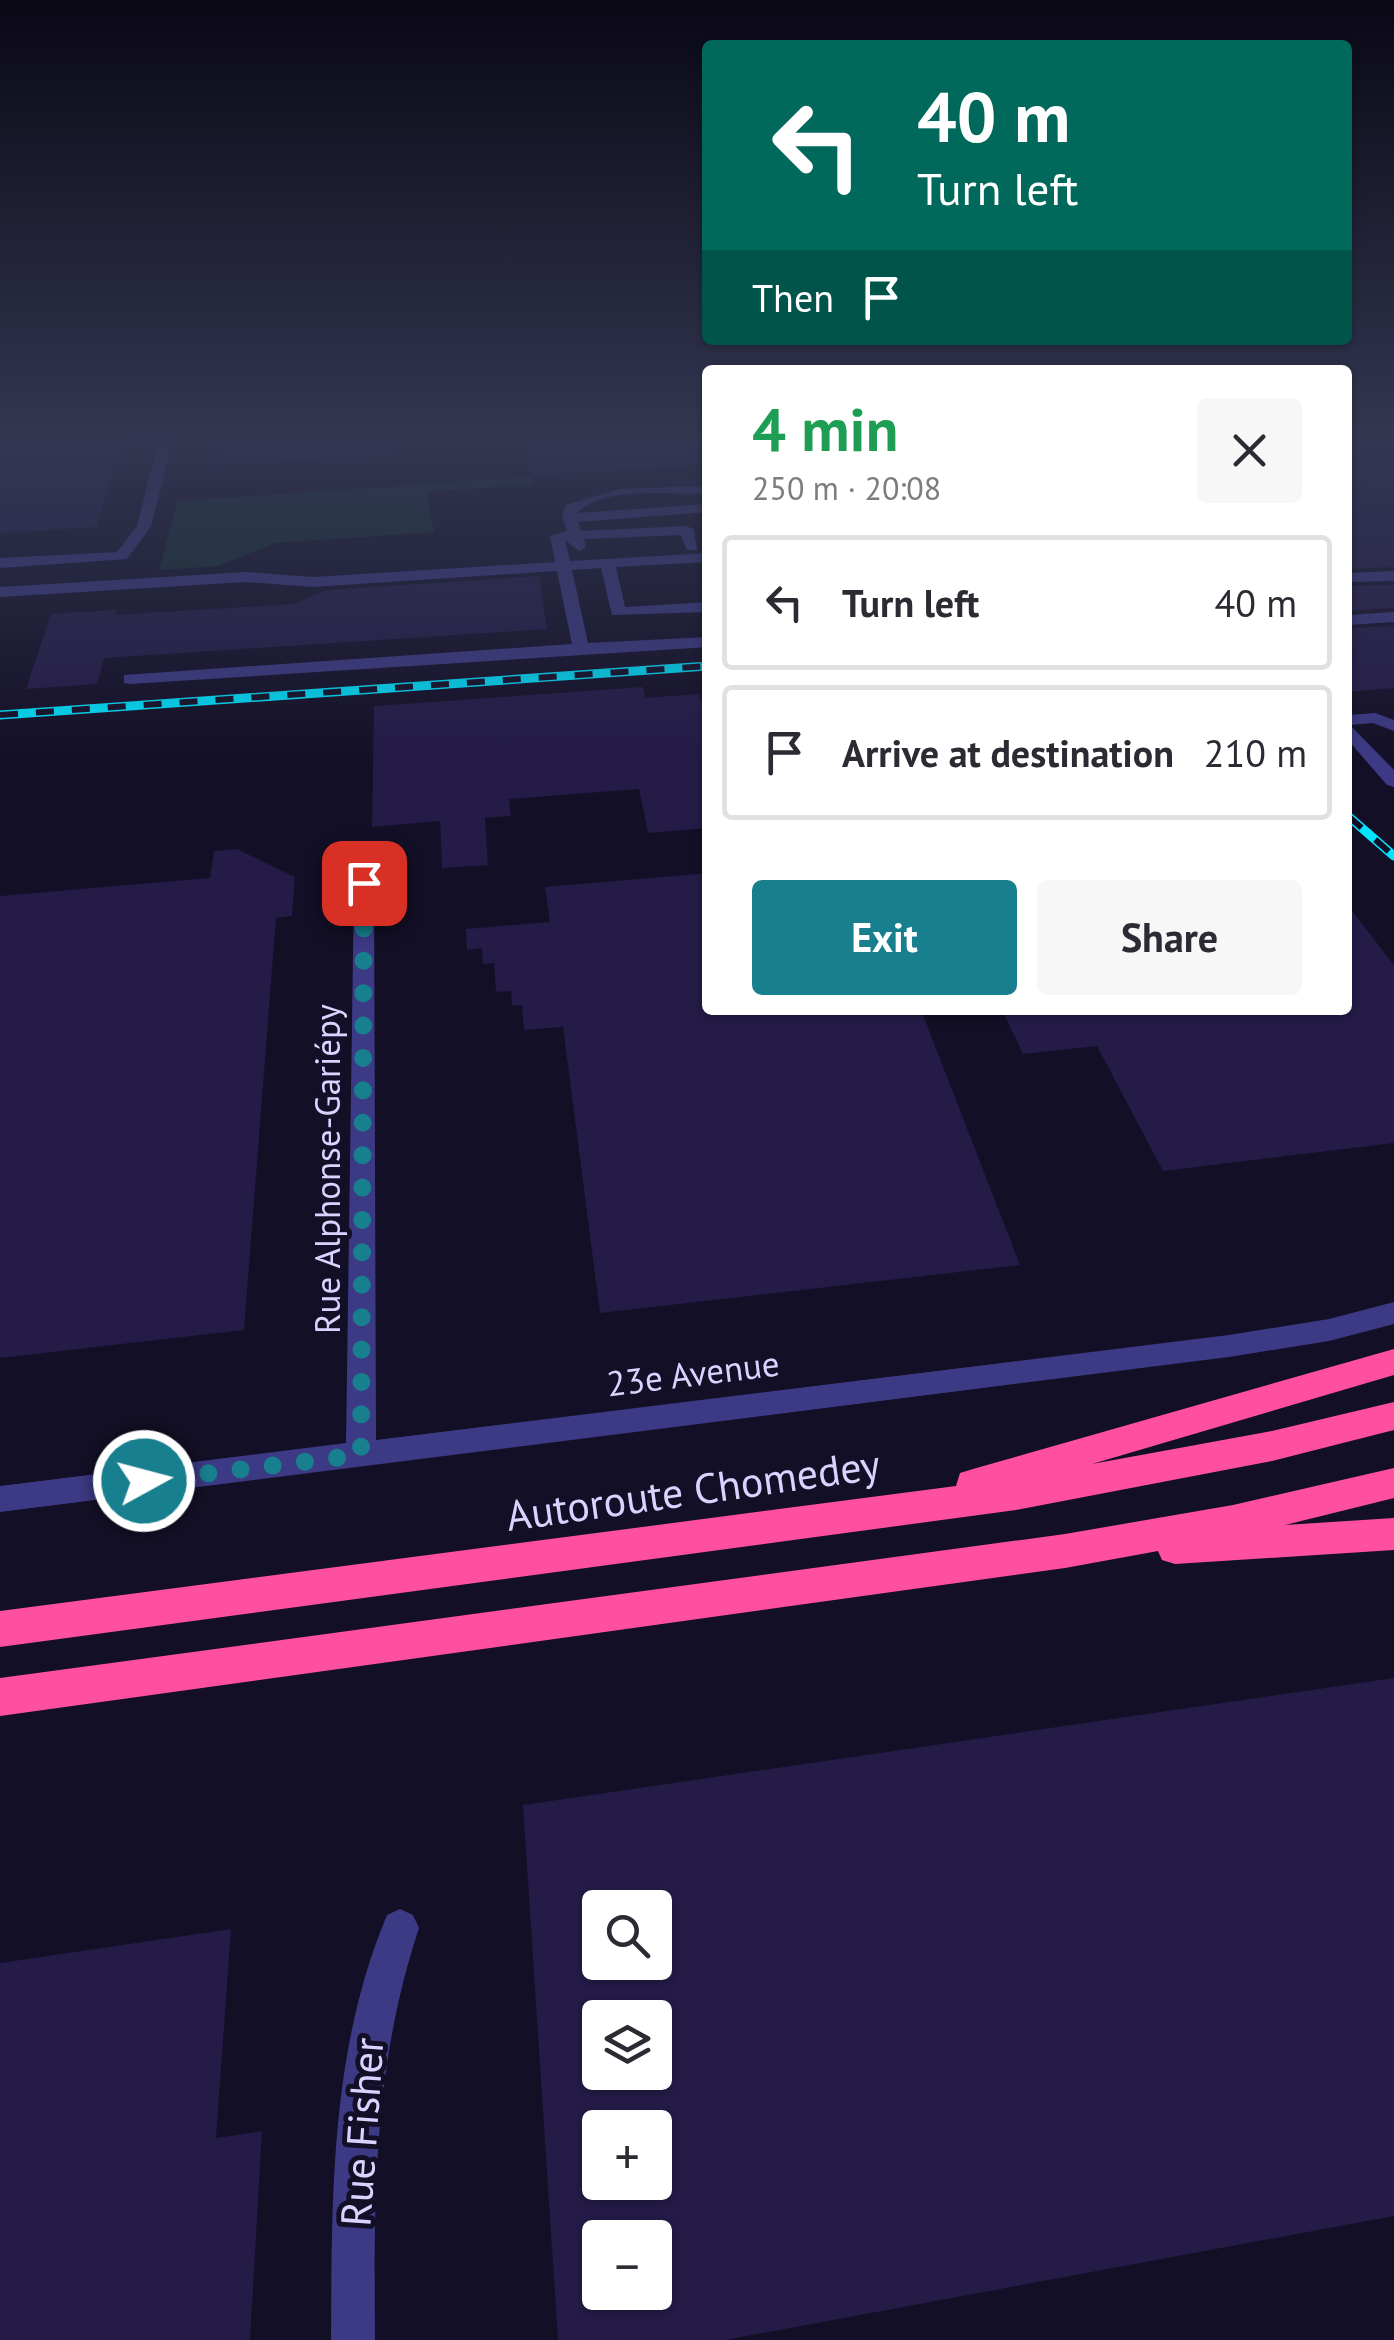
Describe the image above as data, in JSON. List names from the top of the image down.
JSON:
{
  "streets": {
    "highway": ["Autoroute Chomedey"],
    "street": ["Rue Alphonse-Gariépy", "23e Avenue", "Rue Fisher"]
  },
  "crossings": [
    ["Rue Alphonse-Gariépy", "23e Avenue"]
  ],
  "page": {
    "turn": ["40 m", "Turn left"],
    "then": "Then",
    "heading": ["4 min", "250 m · 20:08"],
    "list": [
      {
        "name": "Turn left",
        "value": "40 m"
      },
      {
        "name": "Arrive at destination",
        "value": "210 m"
      }
    ],
    "buttons": ["Exit", "Share"],
    "map_buttons": ["+", "−"]
  }
}
